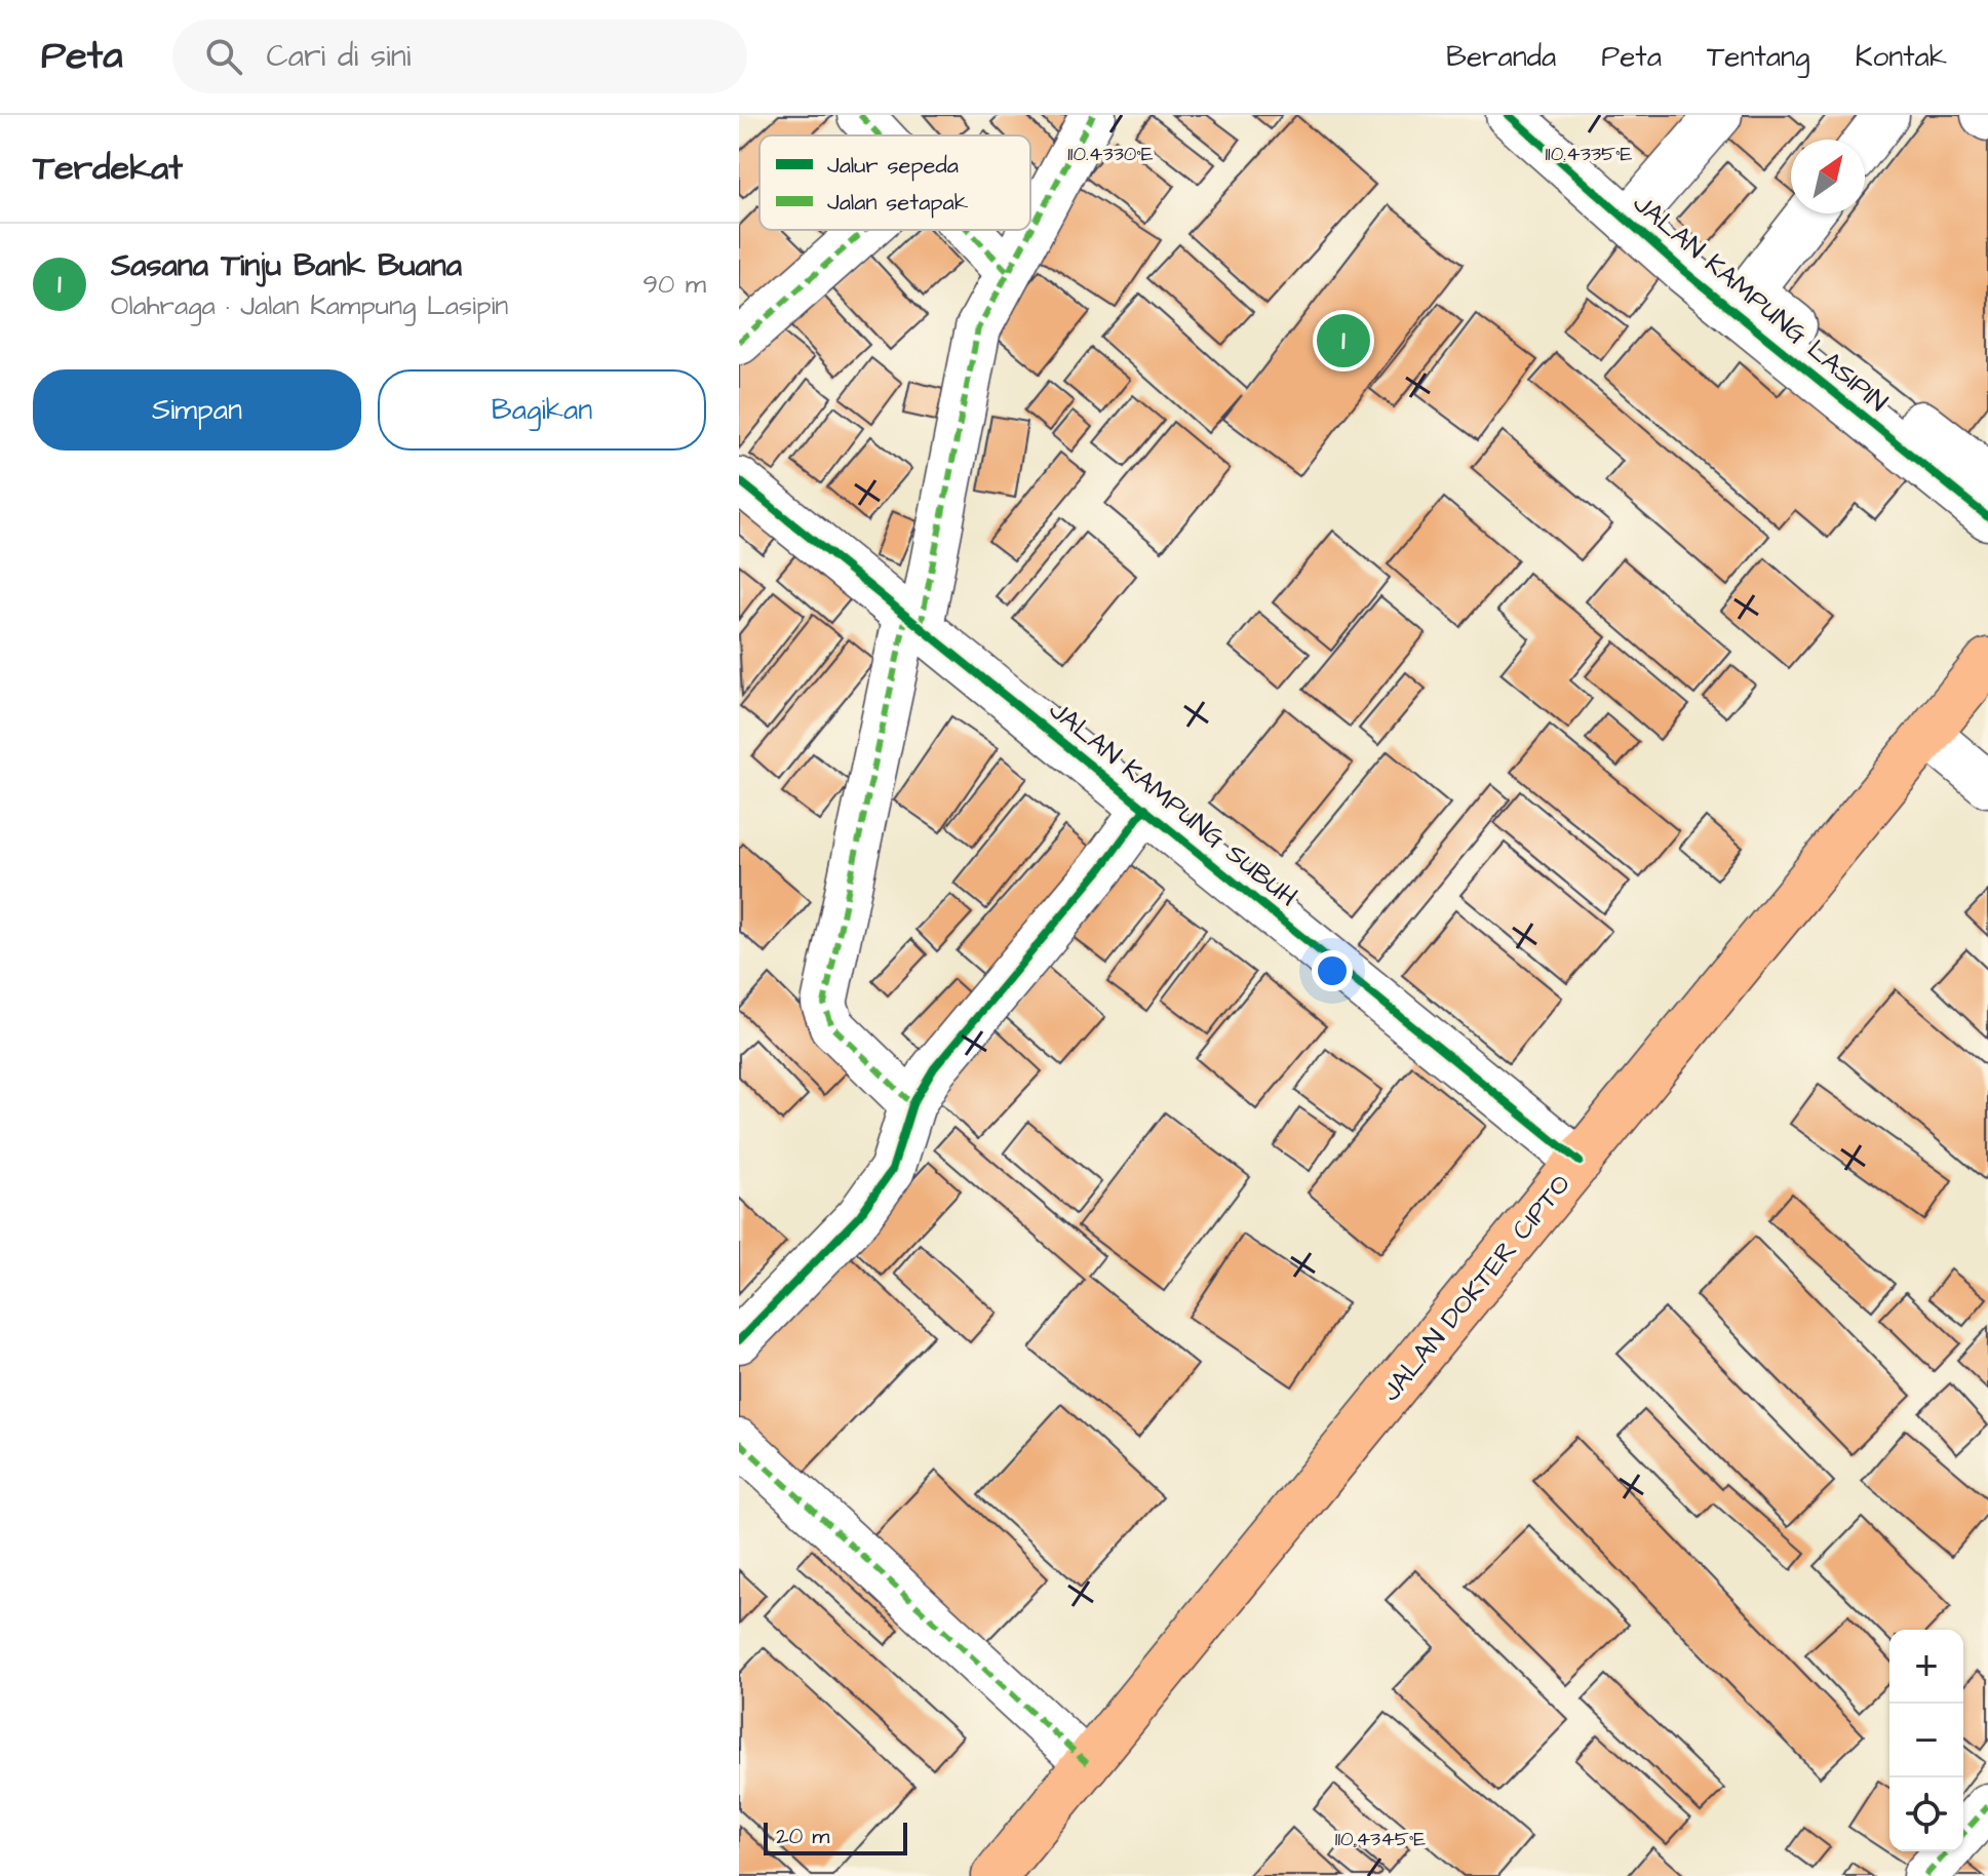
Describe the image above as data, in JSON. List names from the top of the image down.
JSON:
{
  "streets": {
    "highway": ["JALAN DOKTER CIPTO"],
    "street": ["JALAN KAMPUNG LASIPIN", "JALAN KAMPUNG SUBUH"]
  },
  "crossings": [
    ["JALAN KAMPUNG SUBUH", "JALAN DOKTER CIPTO"]
  ],
  "legend": ["Jalur sepeda", "Jalan setapak"],
  "scale_bar": "20 m",
  "north": "top right",
  "page": {
    "header": "Peta",
    "search": "Cari di sini",
    "nav": [
      "Beranda",
      "Peta",
      "Tentang",
      "Kontak"
    ],
    "heading": "Terdekat",
    "list": [
      {
        "mark": "1",
        "name": "Sasana Tinju Bank Buana",
        "note": "Olahraga · Jalan Kampung Lasipin",
        "value": "90 m"
      }
    ],
    "pins": "1",
    "buttons": ["Simpan", "Bagikan"],
    "map_buttons": ["+", "−"],
    "scale": "20 m"
  },
  "coordinates": ["110.4330°E", "110.4335°E", "110.4345°E"]
}
